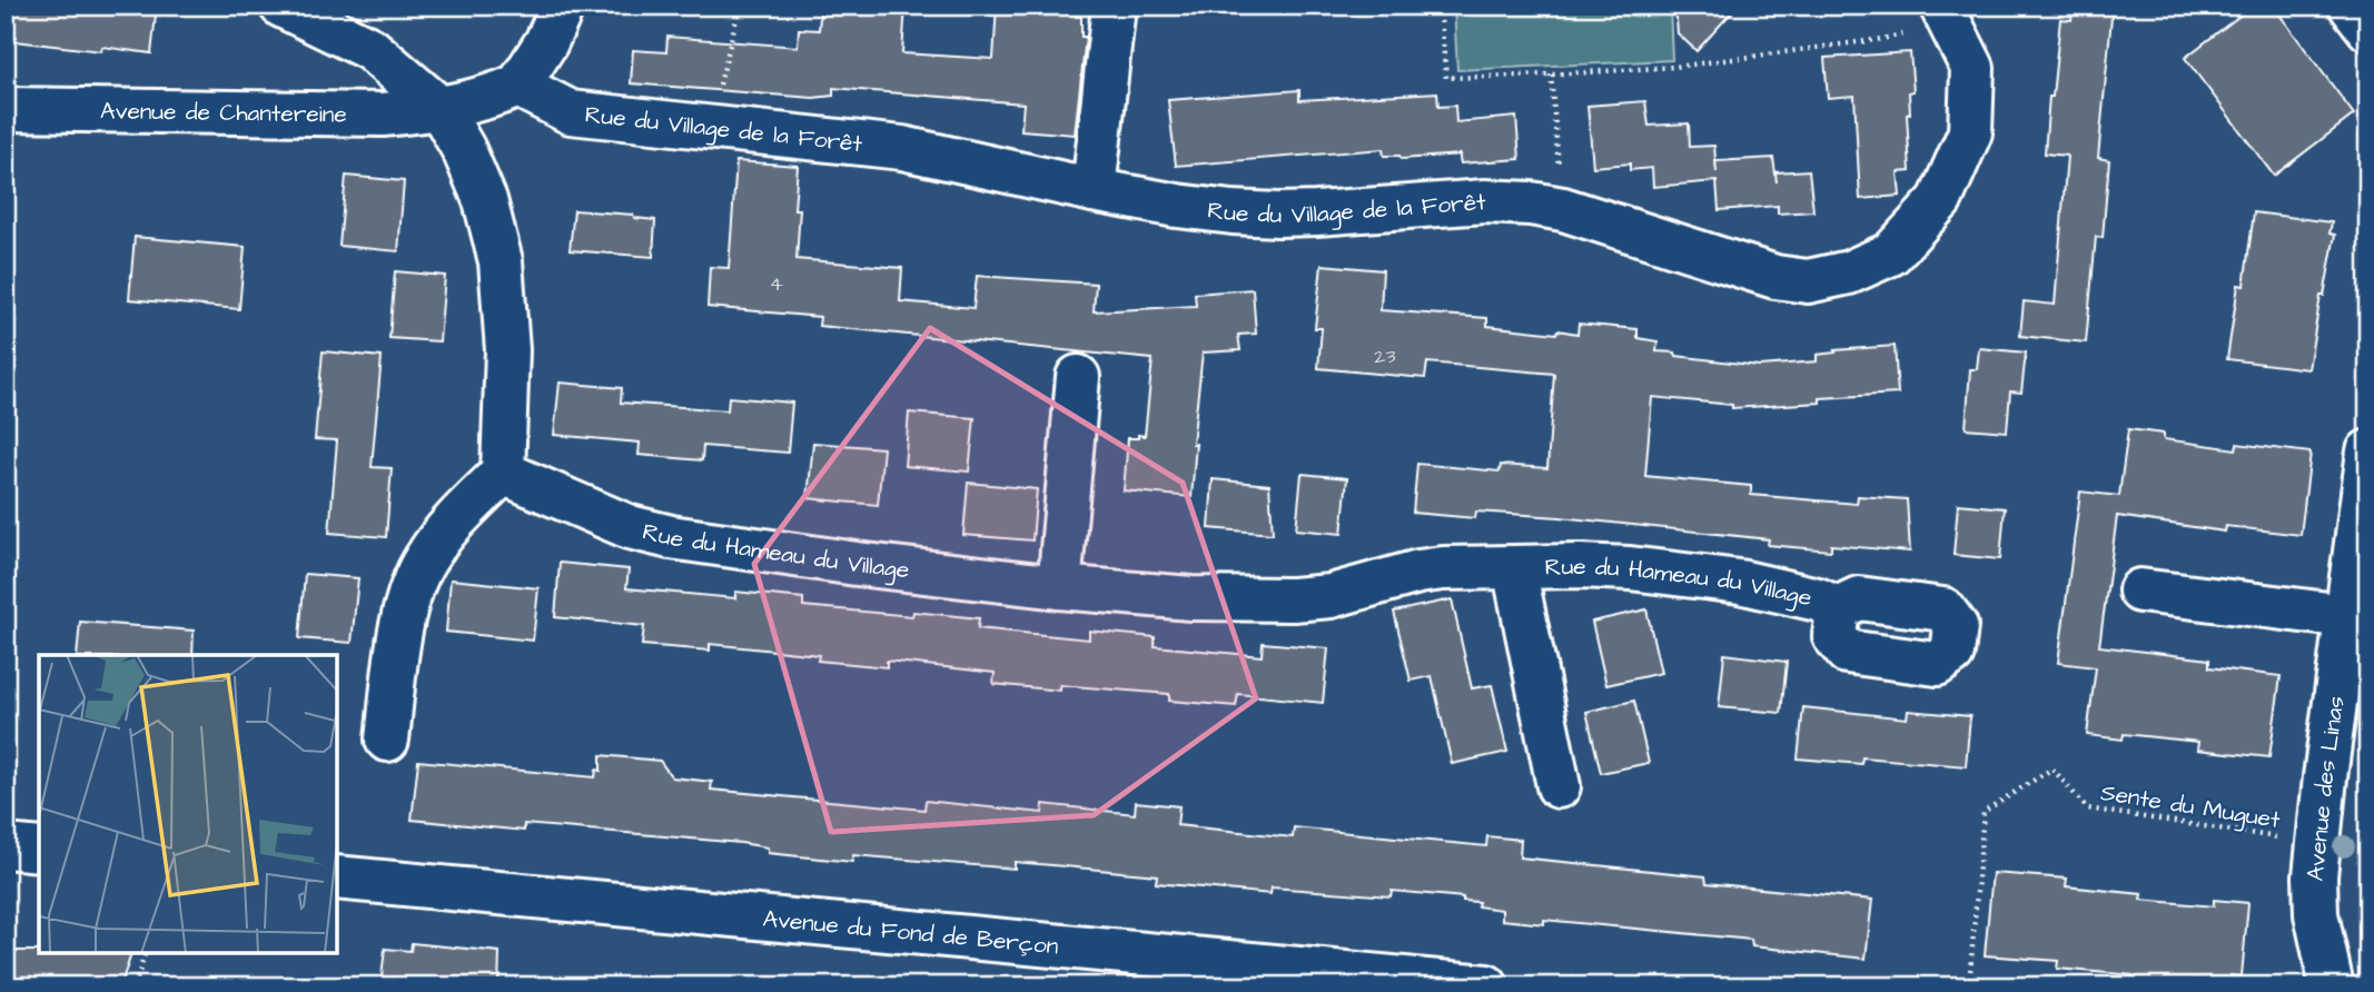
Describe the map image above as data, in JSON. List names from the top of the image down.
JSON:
{
  "streets": {
    "street": [
      "Avenue de Chantereine",
      "Rue du Village de la Forêt",
      "Rue du Hameau du Village",
      "Avenue des Linas",
      "Avenue du Fond de Berçon"
    ],
    "path": ["Sente du Muguet"]
  },
  "crossings": [
    ["Avenue de Chantereine", "Rue du Village de la Forêt"],
    ["Avenue des Linas", "Sente du Muguet"]
  ],
  "house_numbers": ["4", "23"]
}
